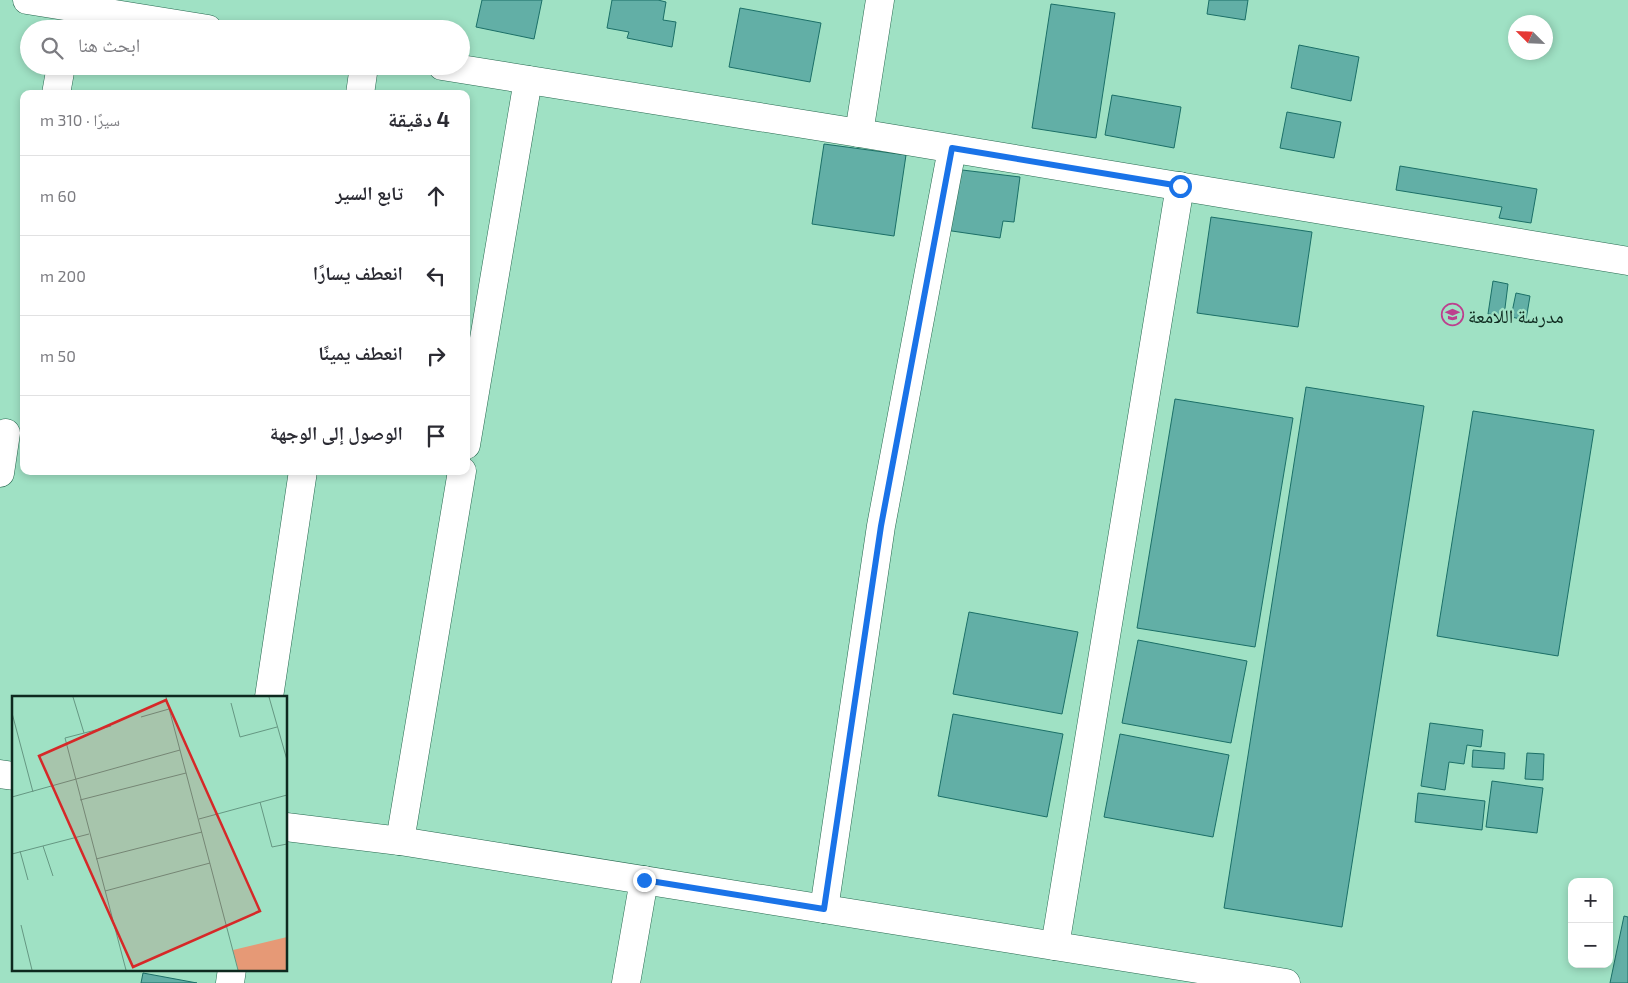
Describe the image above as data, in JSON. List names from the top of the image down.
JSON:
{
  "places": {
    "school or university": ["مدرسة اللامعة"]
  },
  "north": "top left",
  "page": {
    "search": "ابحث هنا",
    "heading": ["4 دقيقة", "سيرًا · 310 m"],
    "list": [
      ["تابع السير", "60 m"],
      ["انعطف يسارًا", "200 m"],
      ["انعطف يمينًا", "50 m"],
      "الوصول إلى الوجهة"
    ],
    "map_buttons": ["+", "−"]
  }
}
